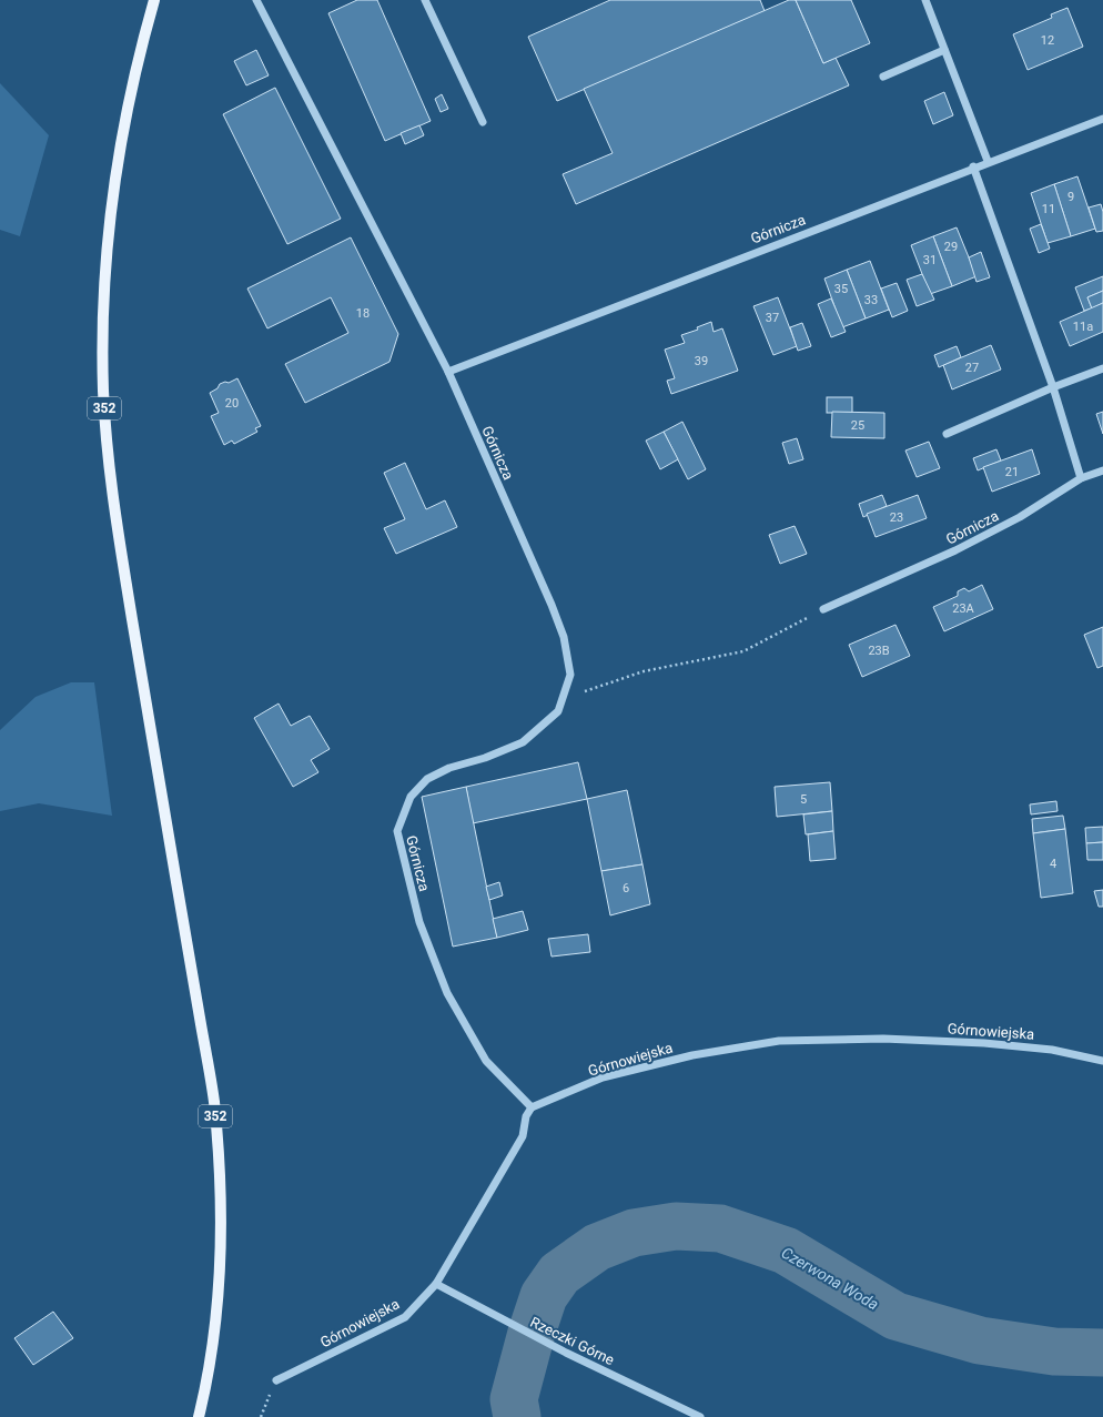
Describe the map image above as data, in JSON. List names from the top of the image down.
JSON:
{
  "streets": {
    "main road": ["352"],
    "street": ["Górnicza", "Górnowiejska", "Rzeczki Górne"]
  },
  "crossings": [
    ["Górnicza", "Górnowiejska"],
    ["Górnowiejska", "Rzeczki Górne"]
  ],
  "water": ["Czerwona Woda"],
  "house_numbers": [
    "12",
    "9",
    "11",
    "29",
    "31",
    "35",
    "33",
    "18",
    "37",
    "11a",
    "39",
    "27",
    "20",
    "25",
    "21",
    "23",
    "23A",
    "23B",
    "5",
    "4",
    "6"
  ]
}
